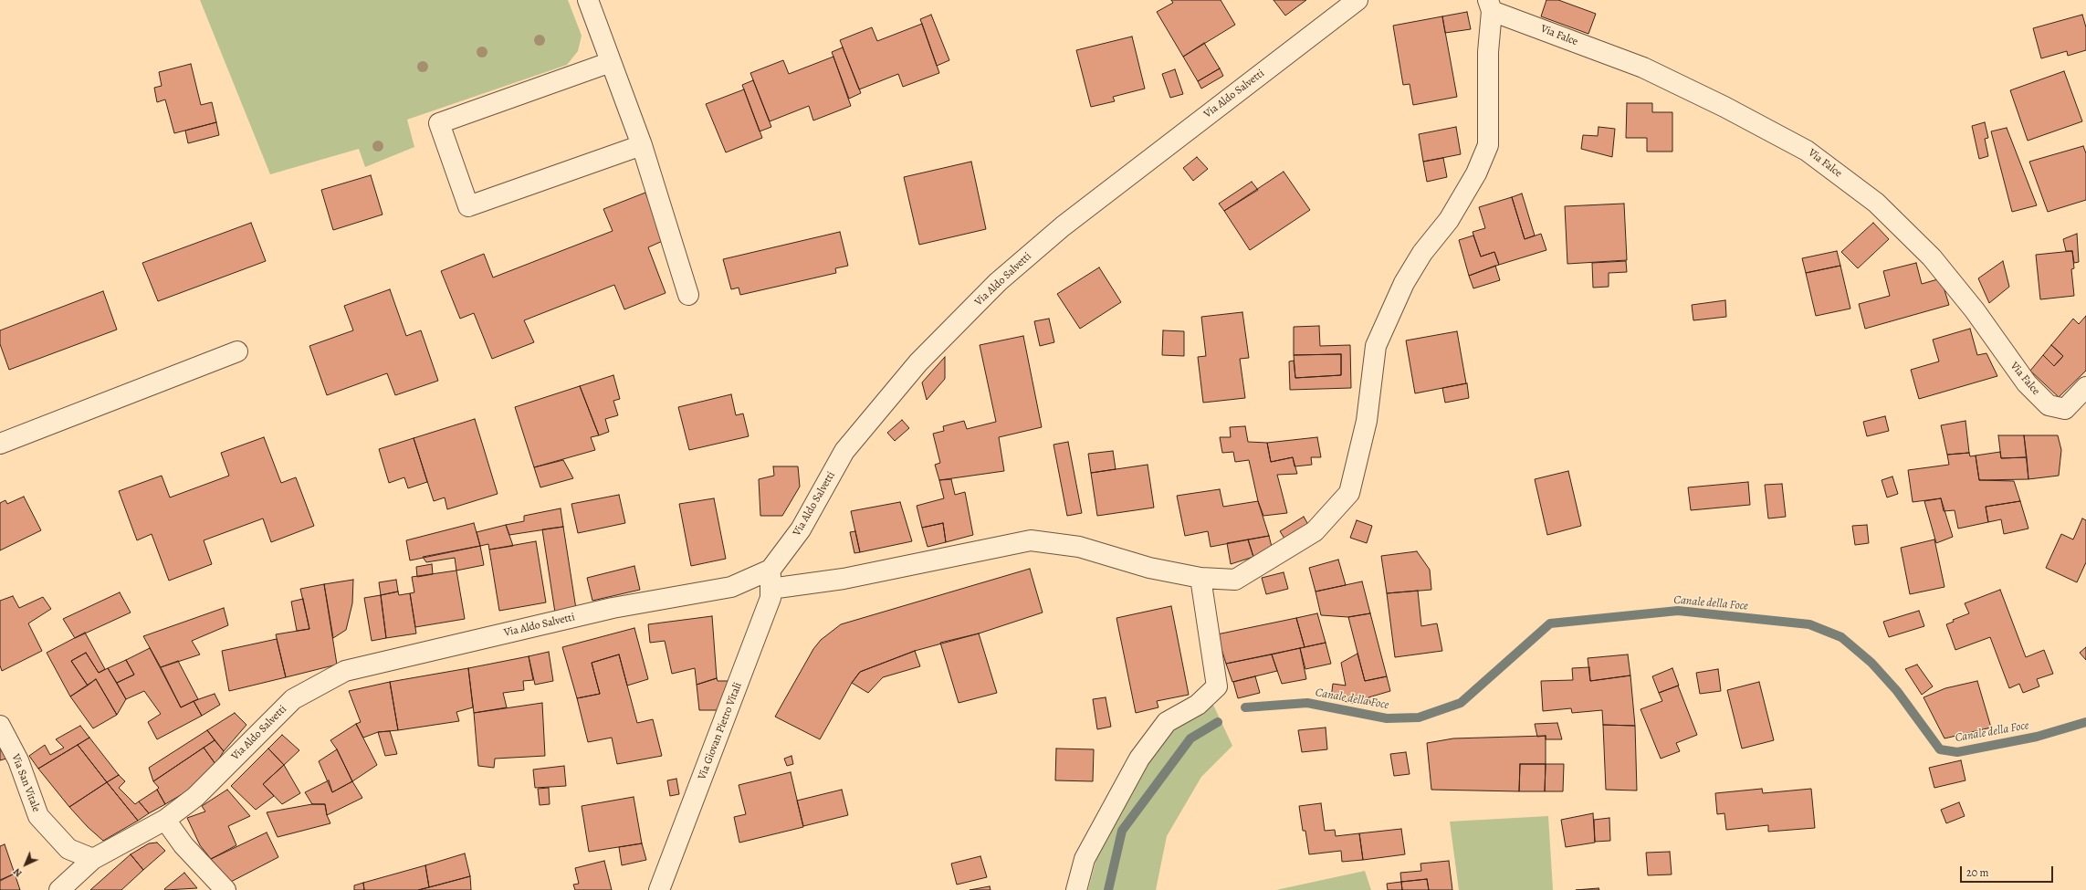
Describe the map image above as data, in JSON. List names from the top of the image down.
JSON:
{
  "streets": {
    "street": [
      "Via Falce",
      "Via Aldo Salvetti",
      "Via Giovan Pietro Vitali",
      "Via San Vitale"
    ]
  },
  "crossings": [
    ["Via Aldo Salvetti", "Via Giovan Pietro Vitali"],
    ["Via Aldo Salvetti", "Via San Vitale"]
  ],
  "water": ["Canale della Foce"],
  "scale_bar": "20 m",
  "north": "bottom left"
}
